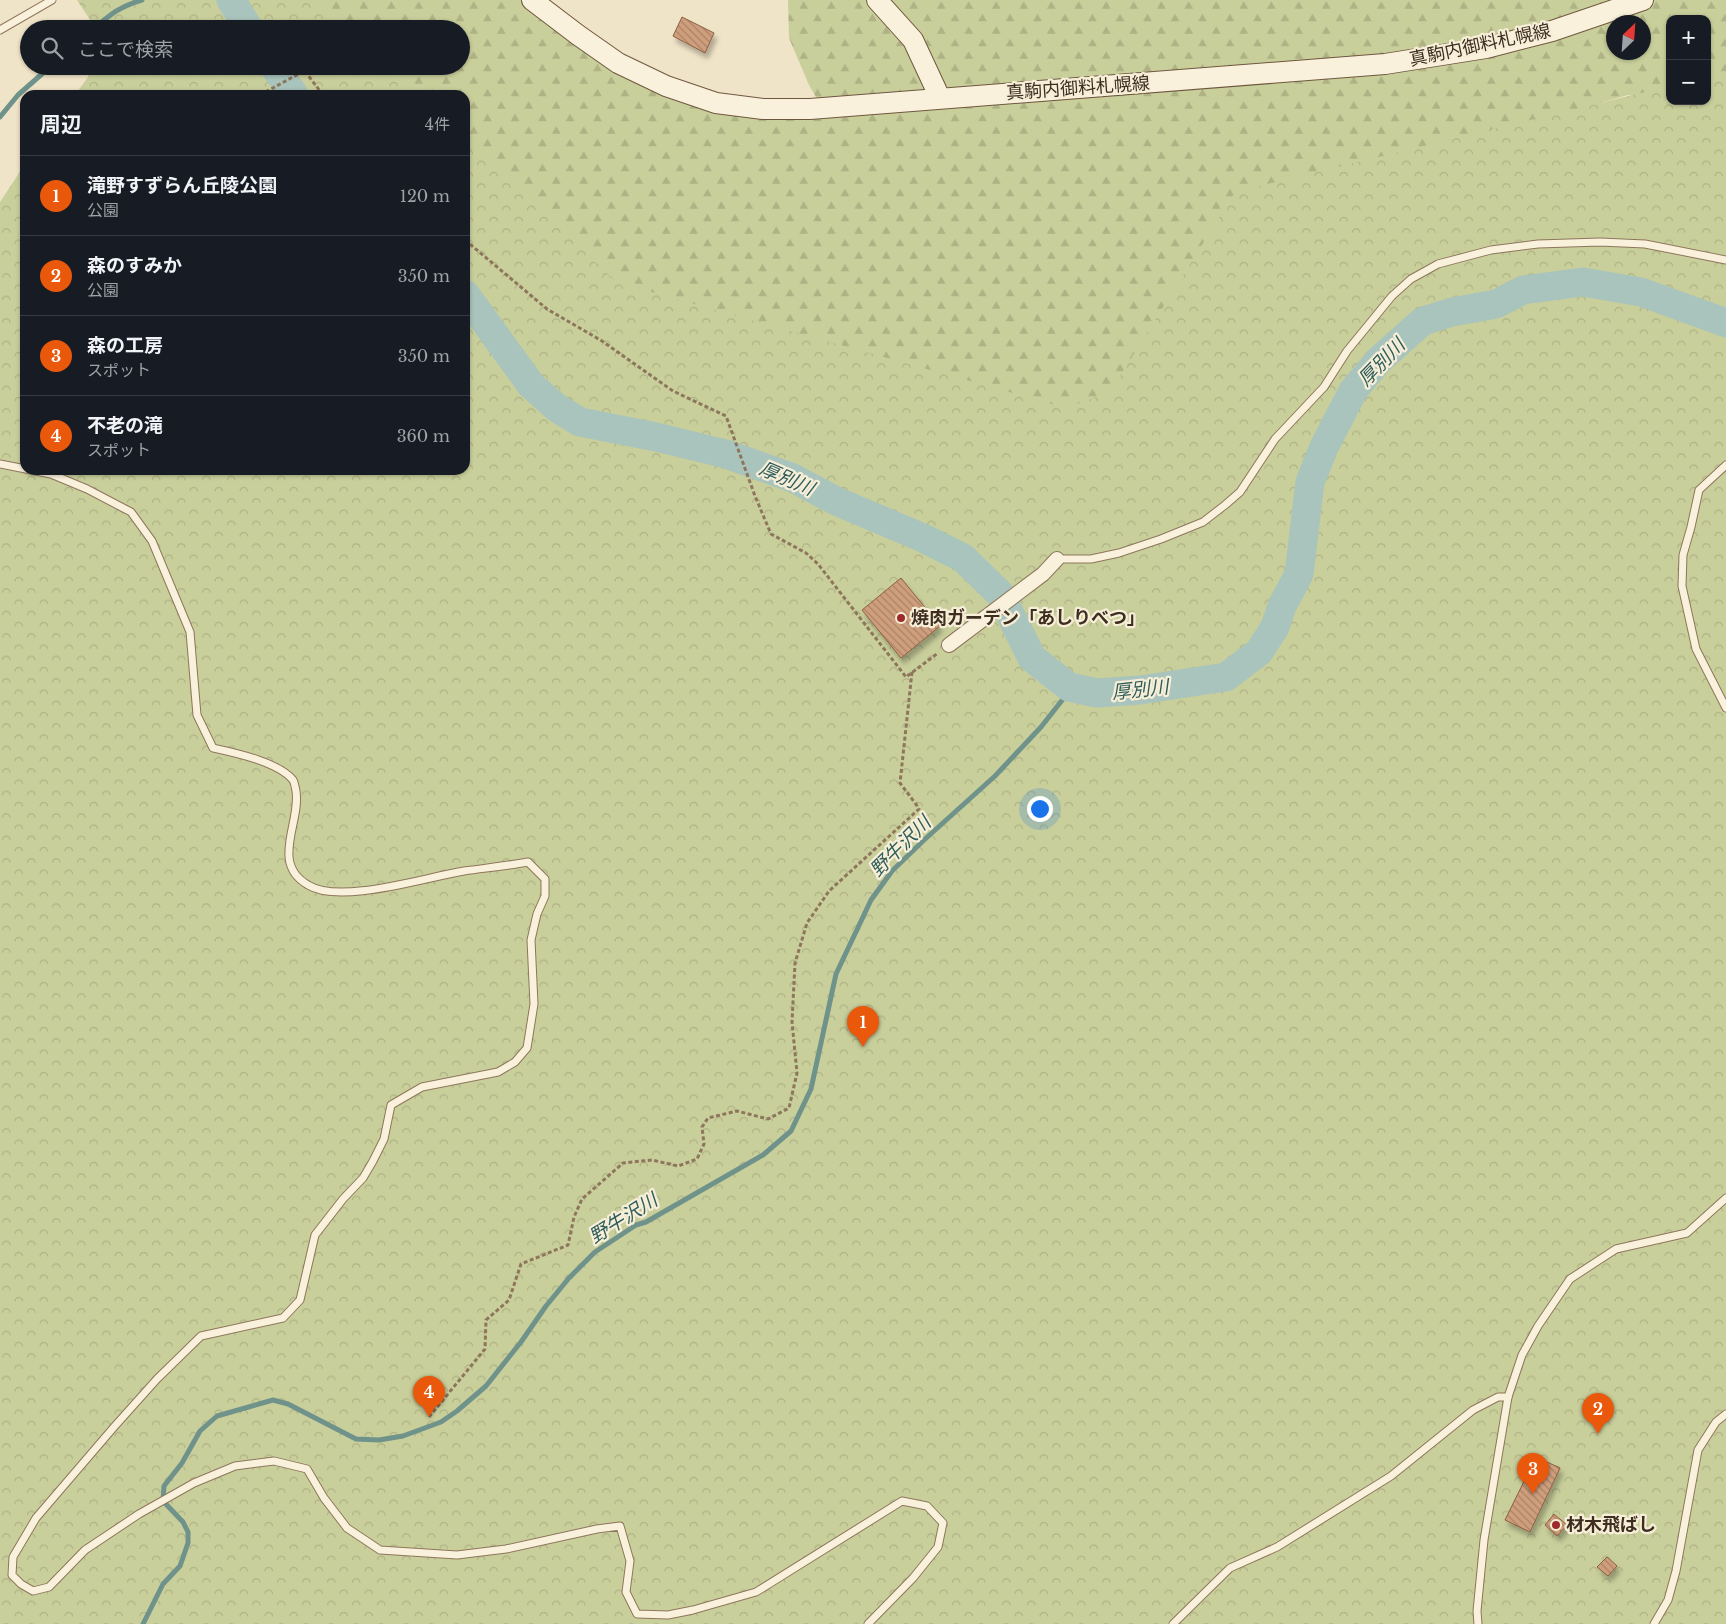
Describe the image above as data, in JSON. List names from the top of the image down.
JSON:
{
  "streets": {
    "main road": ["真駒内御料札幌線"]
  },
  "water": ["厚別川", "野牛沢川"],
  "places": ["焼肉ガーデン「あしりべつ」", "材木飛ばし"],
  "north": "top right",
  "page": {
    "map_buttons": ["+", "−"],
    "search": "ここで検索",
    "heading": ["周辺", "4件"],
    "list": [
      {
        "mark": "1",
        "name": "滝野すずらん丘陵公園",
        "note": "公園",
        "value": "120 m"
      },
      {
        "mark": "2",
        "name": "森のすみか",
        "note": "公園",
        "value": "350 m"
      },
      {
        "mark": "3",
        "name": "森の工房",
        "note": "スポット",
        "value": "350 m"
      },
      {
        "mark": "4",
        "name": "不老の滝",
        "note": "スポット",
        "value": "360 m"
      }
    ],
    "pins": [
      "1",
      "4",
      "2",
      "3"
    ]
  }
}
